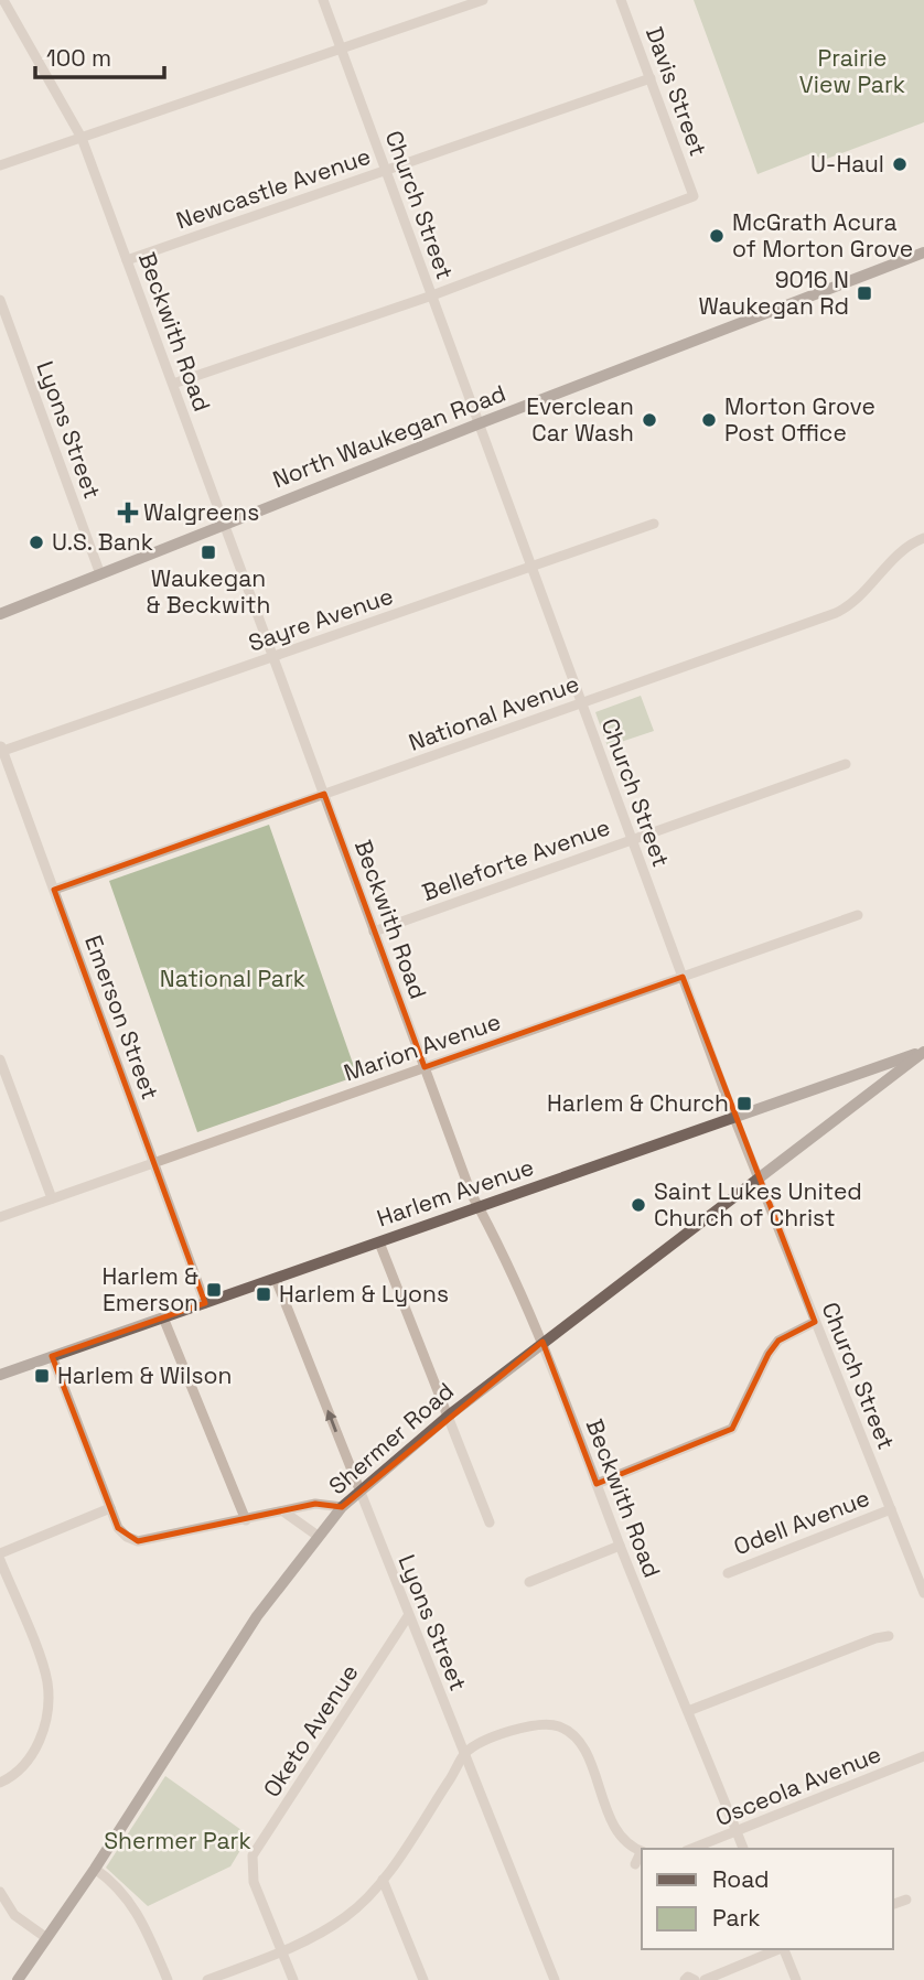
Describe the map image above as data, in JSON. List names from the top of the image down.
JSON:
{
  "streets": {
    "main road": ["North Waukegan Road", "Harlem Avenue", "Shermer Road"],
    "street": [
      "Davis Street",
      "Newcastle Avenue",
      "Church Street",
      "Beckwith Road",
      "Lyons Street",
      "Sayre Avenue",
      "National Avenue",
      "Belleforte Avenue",
      "Emerson Street",
      "Marion Avenue",
      "Odell Avenue",
      "Oketo Avenue",
      "Osceola Avenue"
    ]
  },
  "crossings": [
    ["Davis Street", "Newcastle Avenue"],
    ["Davis Street", "Church Street"],
    ["Newcastle Avenue", "Church Street"],
    ["Newcastle Avenue", "Beckwith Road"],
    ["Church Street", "North Waukegan Road"],
    ["Church Street", "Sayre Avenue"],
    ["Church Street", "National Avenue"],
    ["Church Street", "Belleforte Avenue"],
    ["Church Street", "Marion Avenue"],
    ["Church Street", "Harlem Avenue"],
    ["Church Street", "Shermer Road"],
    ["Church Street", "Odell Avenue"],
    ["Beckwith Road", "North Waukegan Road"],
    ["Beckwith Road", "Sayre Avenue"],
    ["Beckwith Road", "National Avenue"],
    ["Beckwith Road", "Belleforte Avenue"],
    ["Beckwith Road", "Marion Avenue"],
    ["Beckwith Road", "Harlem Avenue"],
    ["Beckwith Road", "Shermer Road"],
    ["Beckwith Road", "Osceola Avenue"],
    ["Lyons Street", "North Waukegan Road"],
    ["Lyons Street", "Harlem Avenue"],
    ["Lyons Street", "Shermer Road"],
    ["Lyons Street", "Oketo Avenue"],
    ["Sayre Avenue", "Emerson Street"],
    ["National Avenue", "Emerson Street"],
    ["Emerson Street", "Marion Avenue"],
    ["Emerson Street", "Harlem Avenue"],
    ["Harlem Avenue", "Shermer Road"]
  ],
  "parks": ["Prairie View Park", "National Park", "Shermer Park"],
  "places": {
    "other": [
      "U-Haul",
      "McGrath Acura of Morton Grove",
      "Everclean Car Wash",
      "Morton Grove Post Office",
      "U.S. Bank",
      "Saint Lukes United Church of Christ"
    ],
    "transit": [
      "9016 N Waukegan Rd",
      "Waukegan & Beckwith",
      "Harlem & Church",
      "Harlem & Emerson",
      "Harlem & Lyons",
      "Harlem & Wilson"
    ],
    "health": ["Walgreens"]
  },
  "legend": ["Road", "Park"],
  "scale_bar": "100 m"
}
